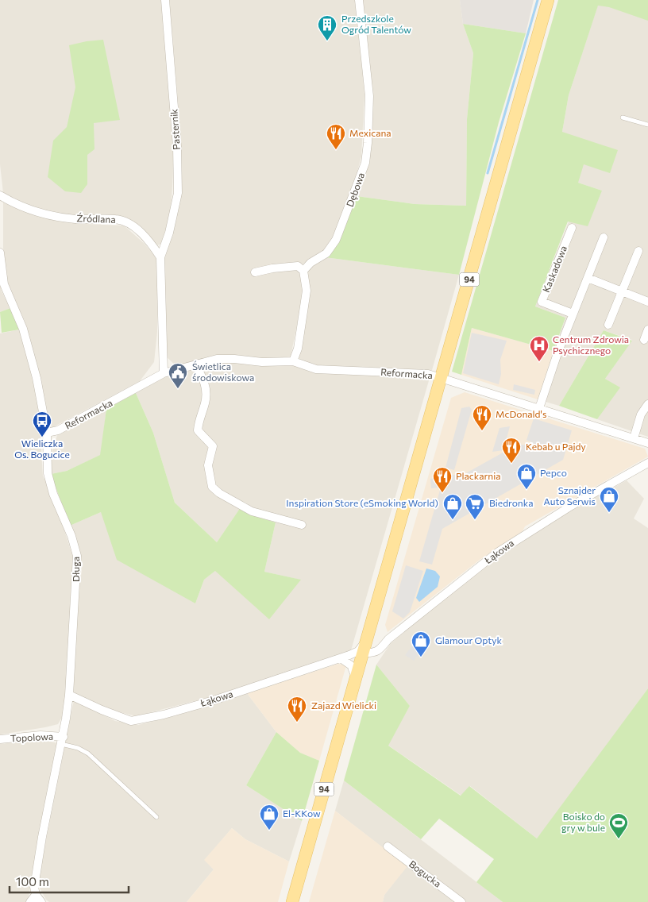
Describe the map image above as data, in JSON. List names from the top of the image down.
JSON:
{
  "streets": {
    "main road": ["94"],
    "street": [
      "Pasternik",
      "Dębowa",
      "Źródlana",
      "Kaskadowa",
      "Reformacka",
      "Łąkowa",
      "Długa",
      "Topolowa",
      "Bogucka"
    ]
  },
  "crossings": [
    ["Pasternik", "Źródlana"],
    ["94", "Reformacka"],
    ["94", "Łąkowa"],
    ["Reformacka", "Długa"],
    ["Łąkowa", "Długa"],
    ["Długa", "Topolowa"]
  ],
  "places": {
    "building": ["Przedszkole Ogród Talentów"],
    "restaurant": [
      "Mexicana",
      "McDonald's",
      "Kebab u Pajdy",
      "Plackarnia",
      "Zajazd Wielicki"
    ],
    "hospital": ["Centrum Zdrowia Psychicznego"],
    "public building": ["Świetlica środowiskowa"],
    "bus stop": ["Wieliczka Os. Bogucice"],
    "shop": [
      "Pepco",
      "Sznajder Auto Serwis",
      "Inspiration Store (eSmoking World)",
      "Glamour Optyk",
      "El-KKow"
    ],
    "supermarket": ["Biedronka"],
    "sports": ["Boisko do gry w bule"]
  },
  "scale_bar": "100 m"
}
